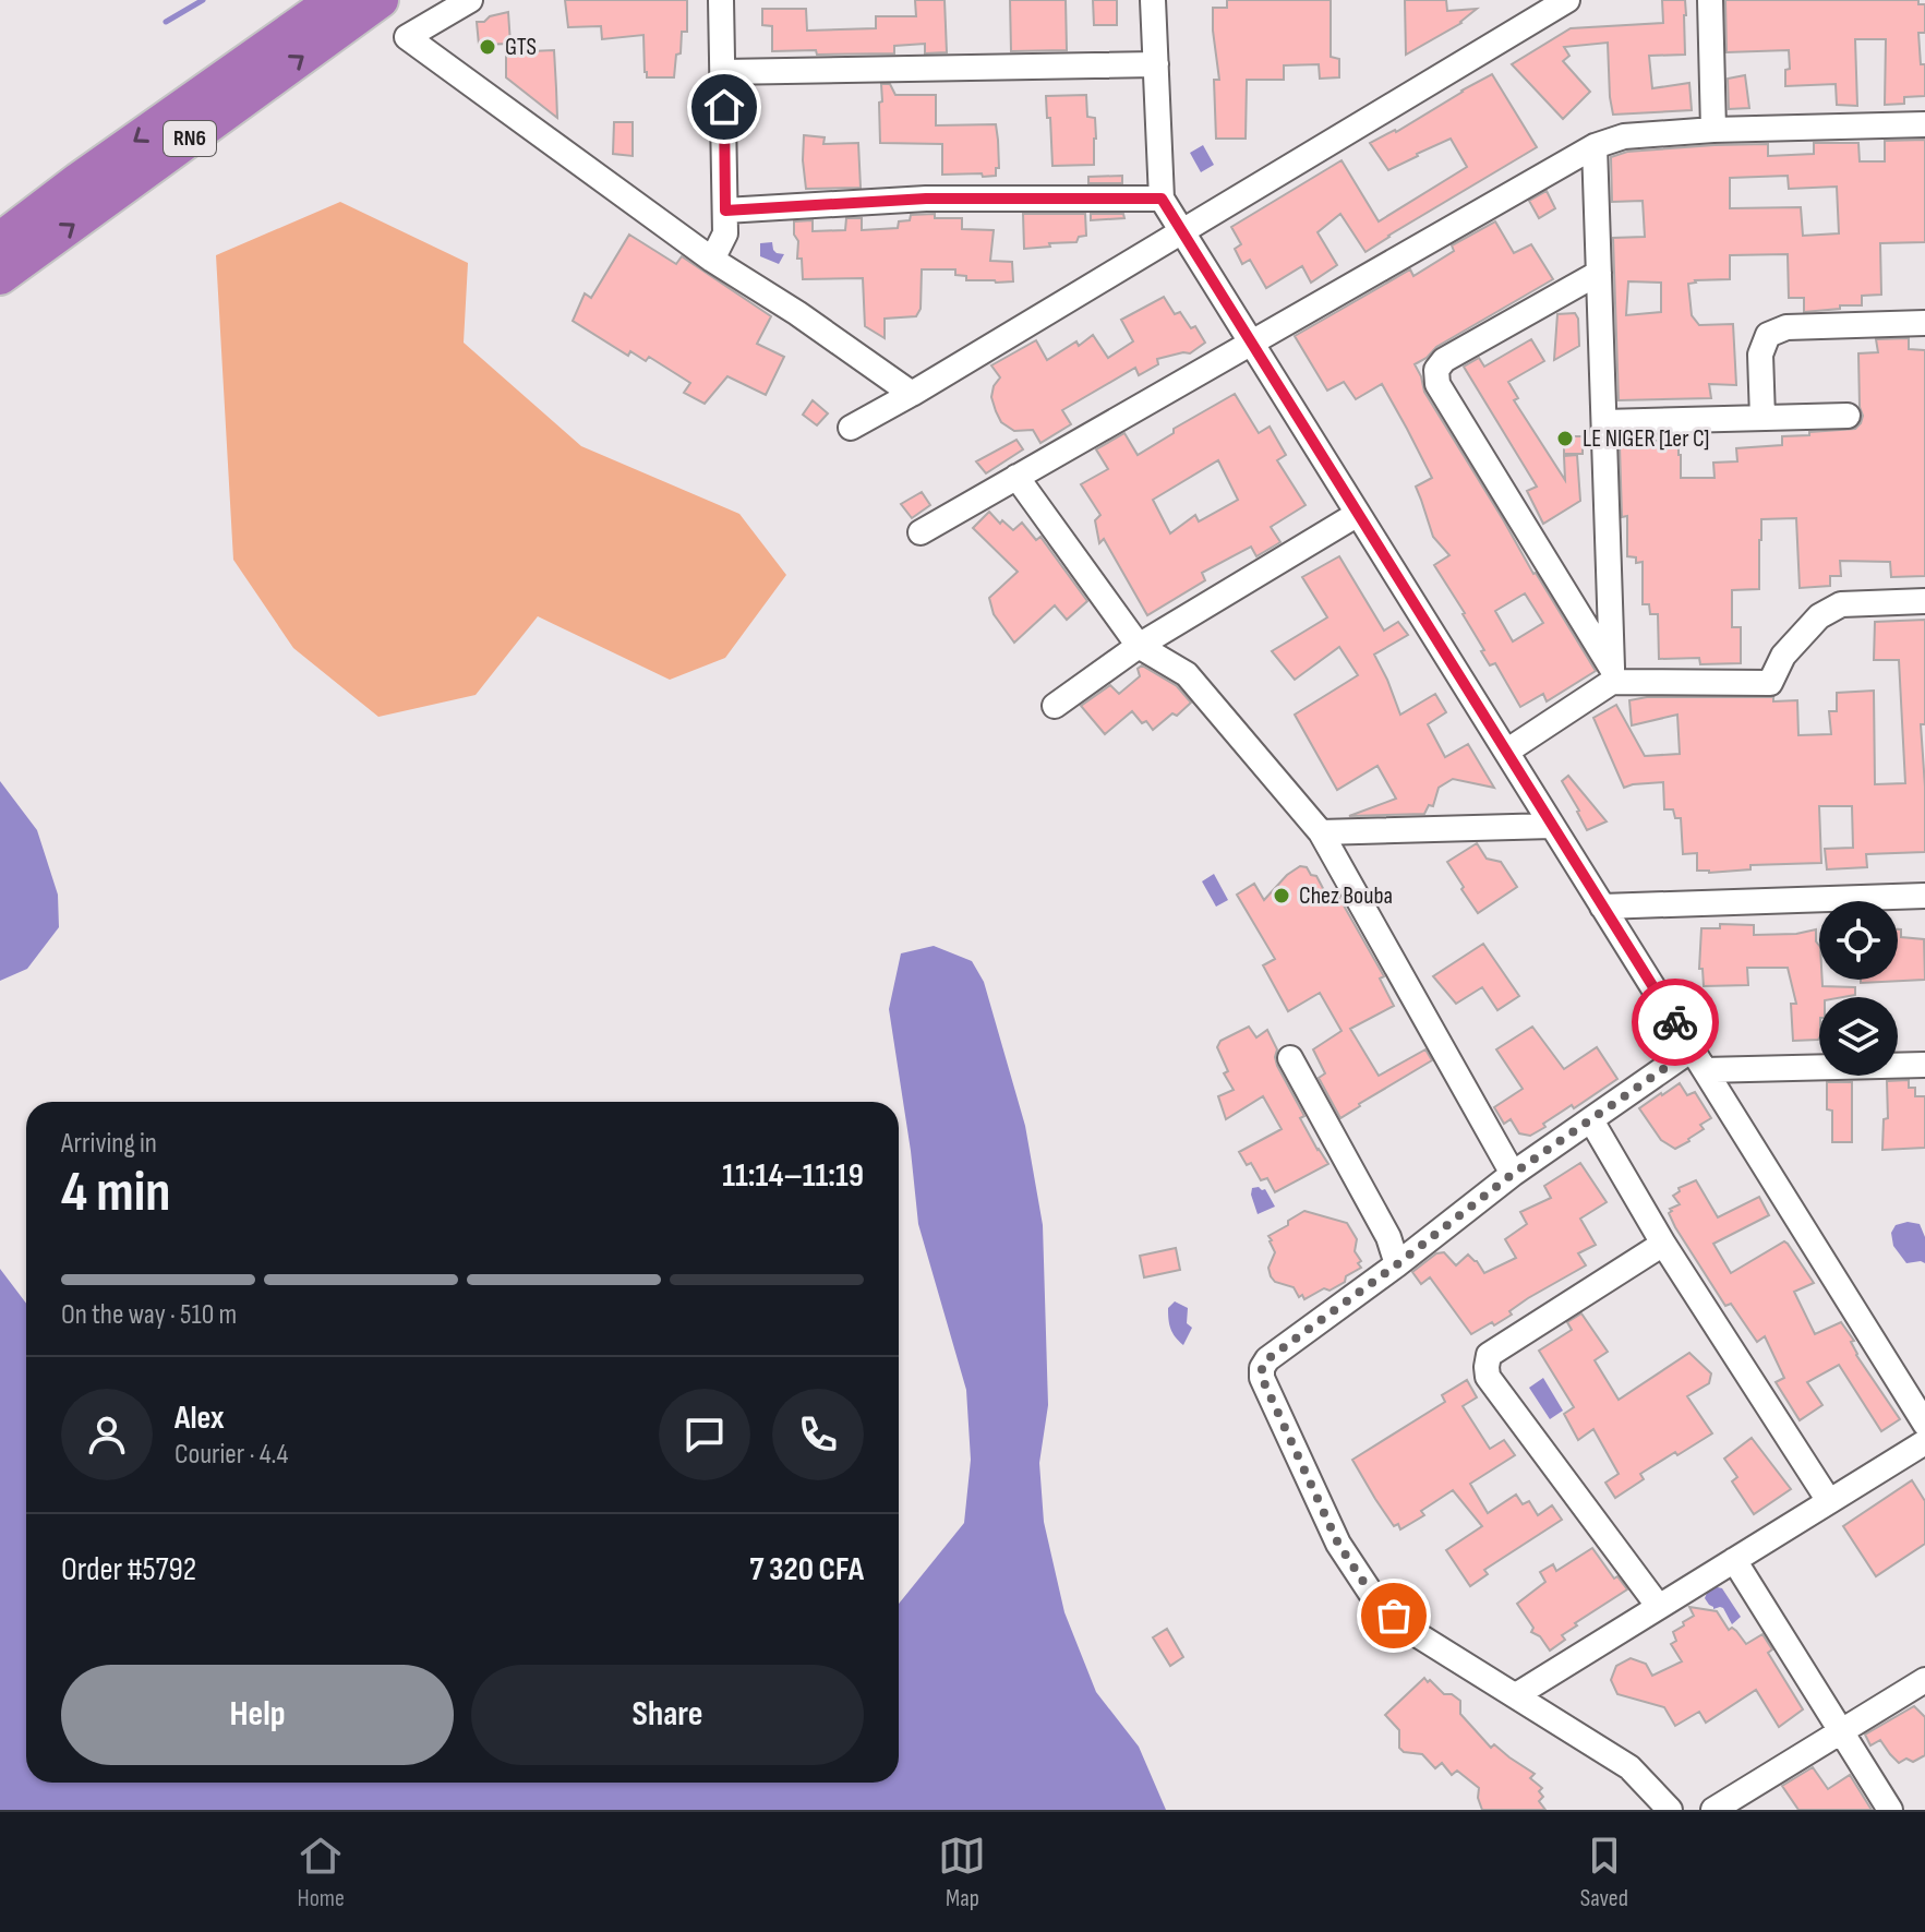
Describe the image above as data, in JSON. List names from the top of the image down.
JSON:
{
  "streets": {
    "highway": ["RN6"]
  },
  "places": ["GTS", "LE NIGER [1er C]", "Chez Bouba"],
  "page": {
    "heading": ["4 min", "Arriving in", "11:14–11:19"],
    "panel": [
      "Alex",
      "Courier · 4.4",
      "Order #5792",
      "7 320 CFA"
    ],
    "bar": "On the way · 510 m",
    "buttons": ["Help", "Share"],
    "tabs": ["Home", "Map", "Saved"]
  }
}
